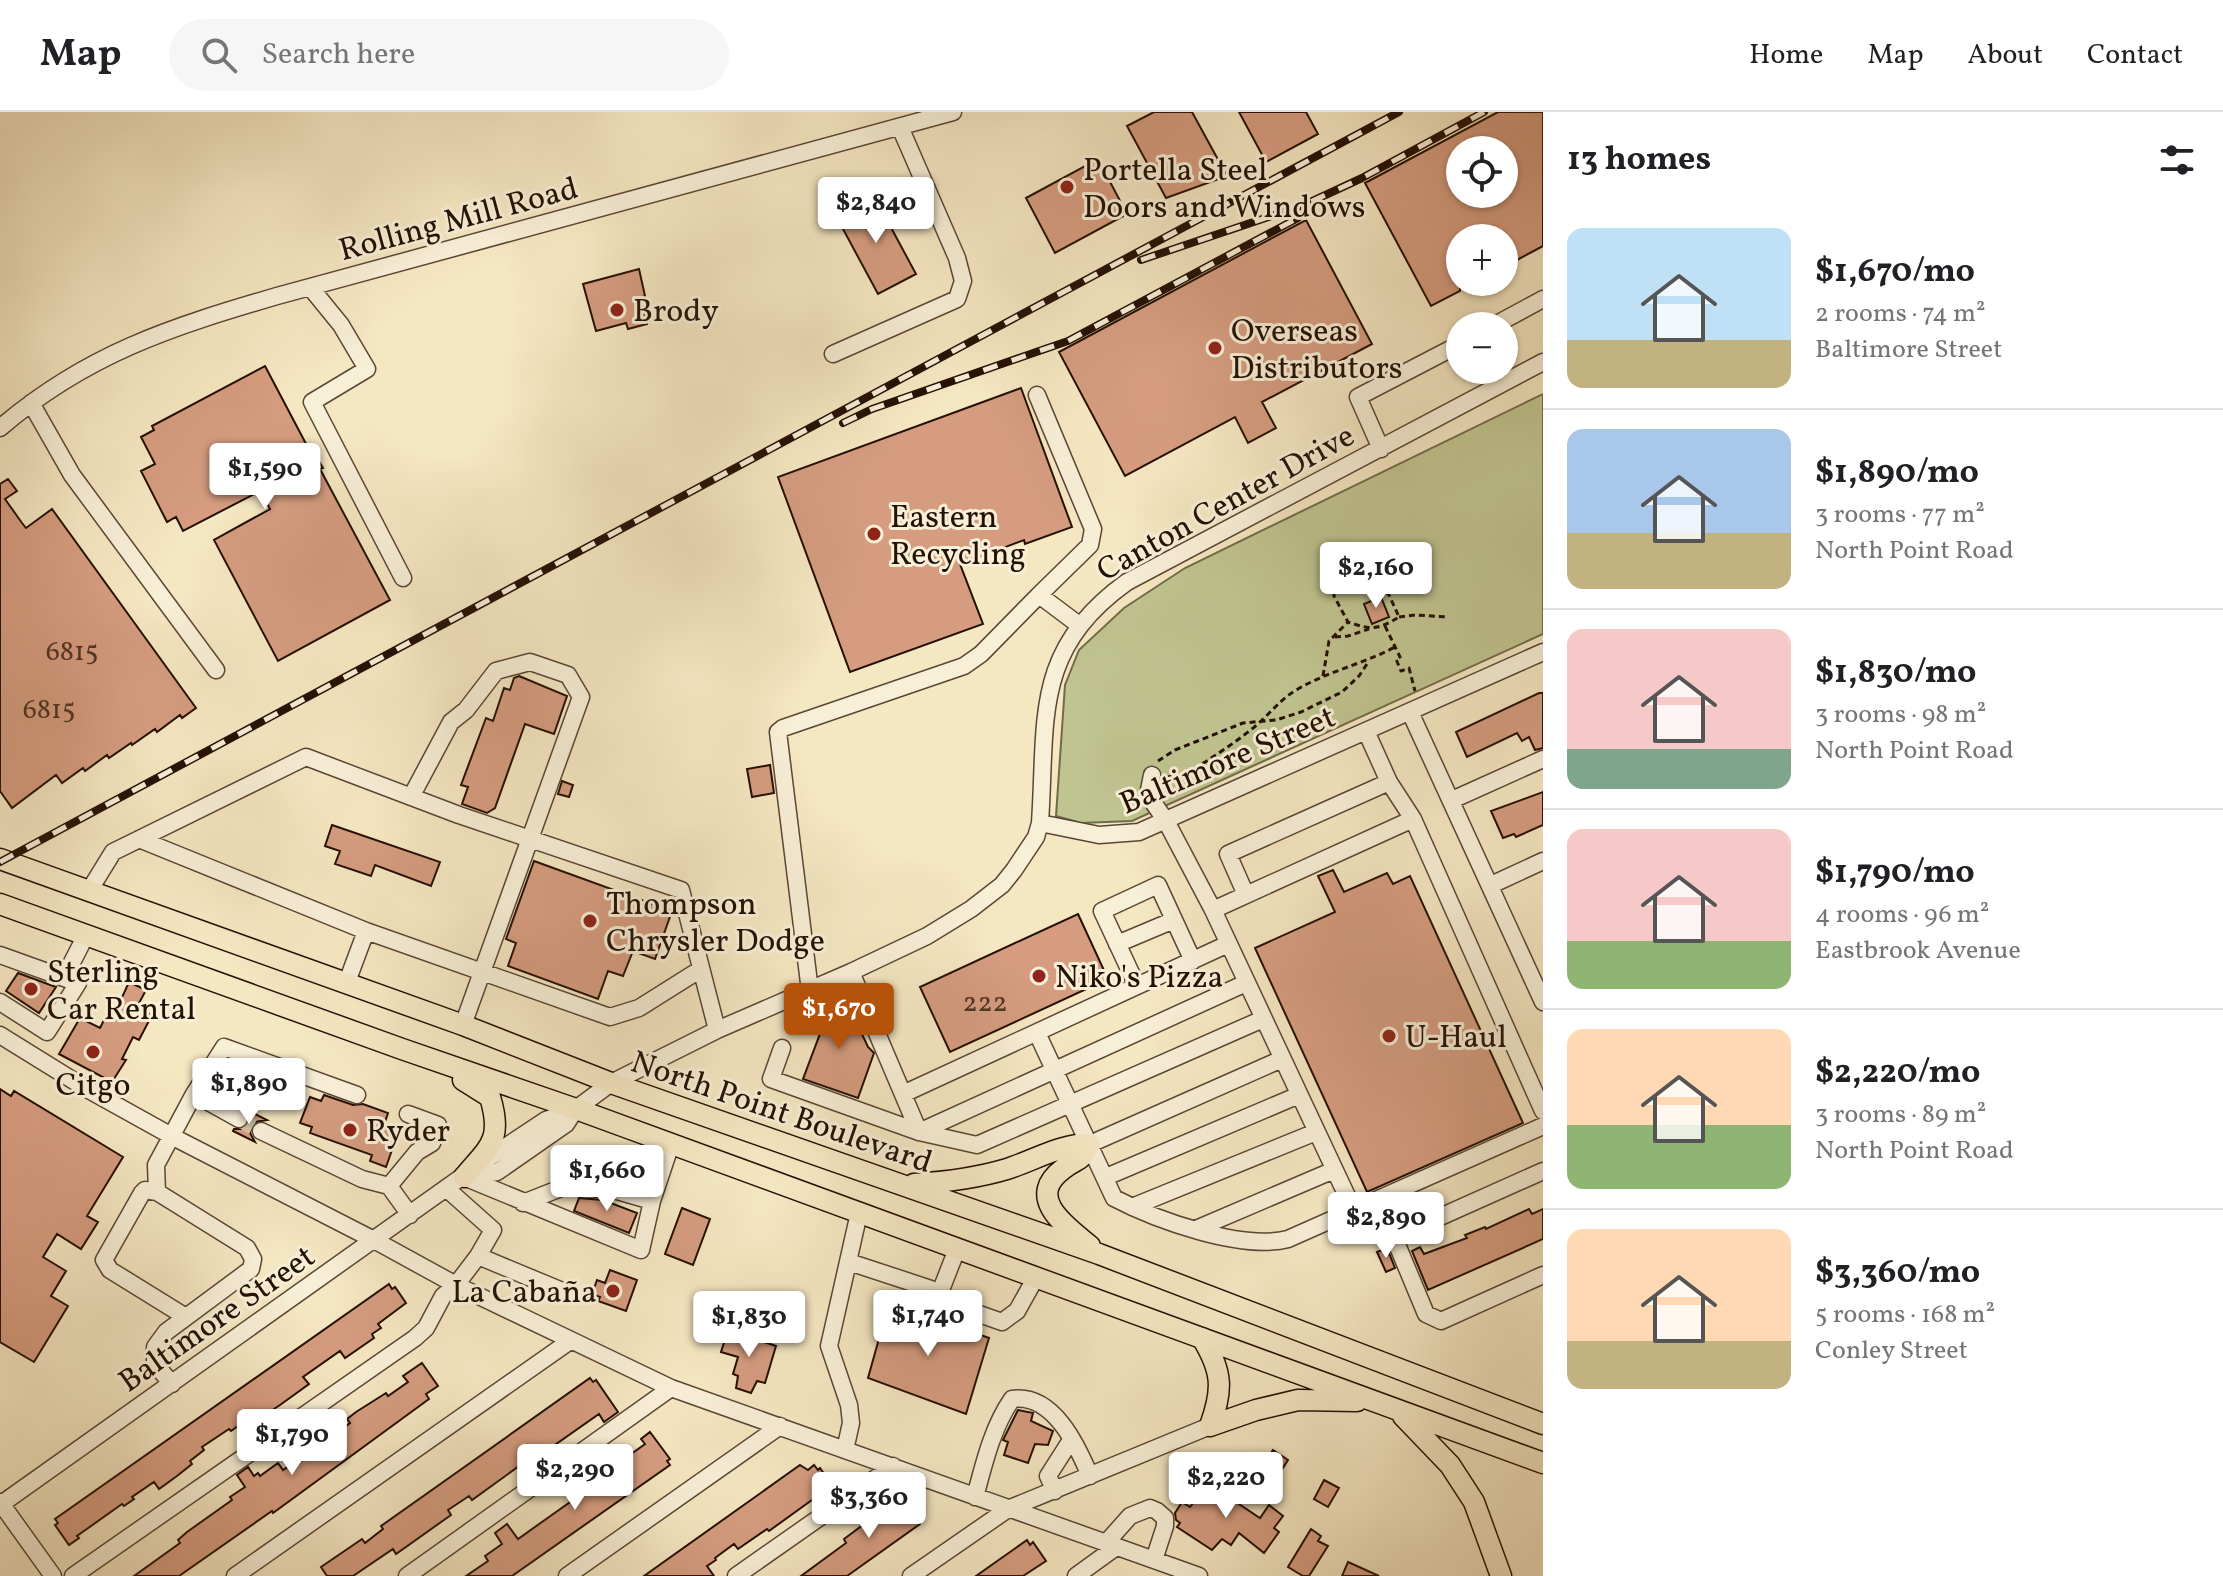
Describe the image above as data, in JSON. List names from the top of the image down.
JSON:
{
  "streets": {
    "main road": ["North Point Boulevard"],
    "street": ["Rolling Mill Road", "Canton Center Drive", "Baltimore Street"]
  },
  "crossings": [
    ["Canton Center Drive", "Baltimore Street"],
    ["Baltimore Street", "North Point Boulevard"]
  ],
  "places": [
    "Portella Steel Doors and Windows",
    "Brody",
    "Overseas Distributors",
    "Eastern Recycling",
    "Thompson Chrysler Dodge",
    "Niko's Pizza",
    "Sterling Car Rental",
    "U-Haul",
    "Citgo",
    "Ryder",
    "La Cabaña"
  ],
  "house_numbers": ["6815", "6815", "222"],
  "page": {
    "header": "Map",
    "search": "Search here",
    "nav": [
      "Home",
      "Map",
      "About",
      "Contact"
    ],
    "heading": "13 homes",
    "map_buttons": ["+", "−"],
    "price": [
      "$2,840",
      "$1,590",
      "$2,160",
      "$1,670",
      "$1,890",
      "$1,660",
      "$2,890",
      "$1,740",
      "$1,830",
      "$1,790",
      "$2,290",
      "$2,220",
      "$3,360"
    ],
    "list": [
      {
        "name": "$1,670/mo",
        "note": "2 rooms · 74 m² · Baltimore Street"
      },
      {
        "name": "$1,890/mo",
        "note": "3 rooms · 77 m² · North Point Road"
      },
      {
        "name": "$1,830/mo",
        "note": "3 rooms · 98 m² · North Point Road"
      },
      {
        "name": "$1,790/mo",
        "note": "4 rooms · 96 m² · Eastbrook Avenue"
      },
      {
        "name": "$2,220/mo",
        "note": "3 rooms · 89 m² · North Point Road"
      },
      {
        "name": "$3,360/mo",
        "note": "5 rooms · 168 m² · Conley Street"
      }
    ]
  }
}
